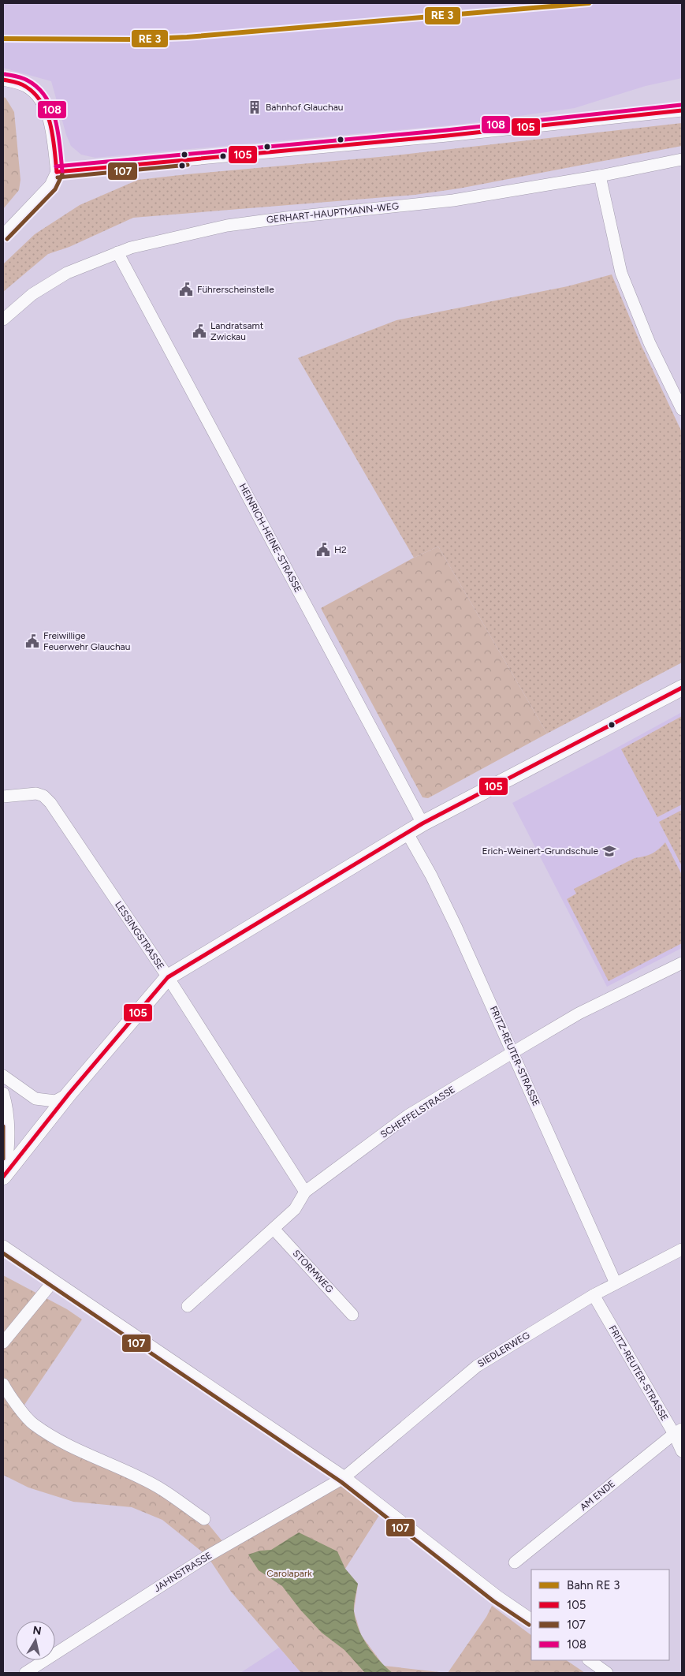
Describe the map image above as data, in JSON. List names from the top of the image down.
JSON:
{
  "streets": {
    "street": [
      "GERHART-HAUPTMANN-WEG",
      "HEINRICH-HEINE-STRASSE",
      "LESSINGSTRASSE",
      "FRITZ-REUTER-STRASSE",
      "SCHEFFELSTRASSE",
      "STORMWEG",
      "SIEDLERWEG",
      "AM ENDE",
      "JAHNSTRASSE"
    ]
  },
  "crossings": [
    ["GERHART-HAUPTMANN-WEG", "HEINRICH-HEINE-STRASSE"],
    ["LESSINGSTRASSE", "SCHEFFELSTRASSE"],
    ["FRITZ-REUTER-STRASSE", "SCHEFFELSTRASSE"],
    ["FRITZ-REUTER-STRASSE", "SIEDLERWEG"],
    ["FRITZ-REUTER-STRASSE", "AM ENDE"],
    ["SCHEFFELSTRASSE", "STORMWEG"],
    ["SIEDLERWEG", "JAHNSTRASSE"]
  ],
  "parks": ["Carolapark"],
  "places": {
    "building": ["Bahnhof Glauchau"],
    "public building": [
      "Führerscheinstelle",
      "Landratsamt Zwickau",
      "H2",
      "Freiwillige Feuerwehr Glauchau"
    ],
    "school or university": ["Erich-Weinert-Grundschule"]
  },
  "lines": ["transit line 108", "transit line 105", "transit line 107"],
  "legend": [
    "Bahn RE 3",
    "105",
    "107",
    "108"
  ],
  "north": "top"
}
